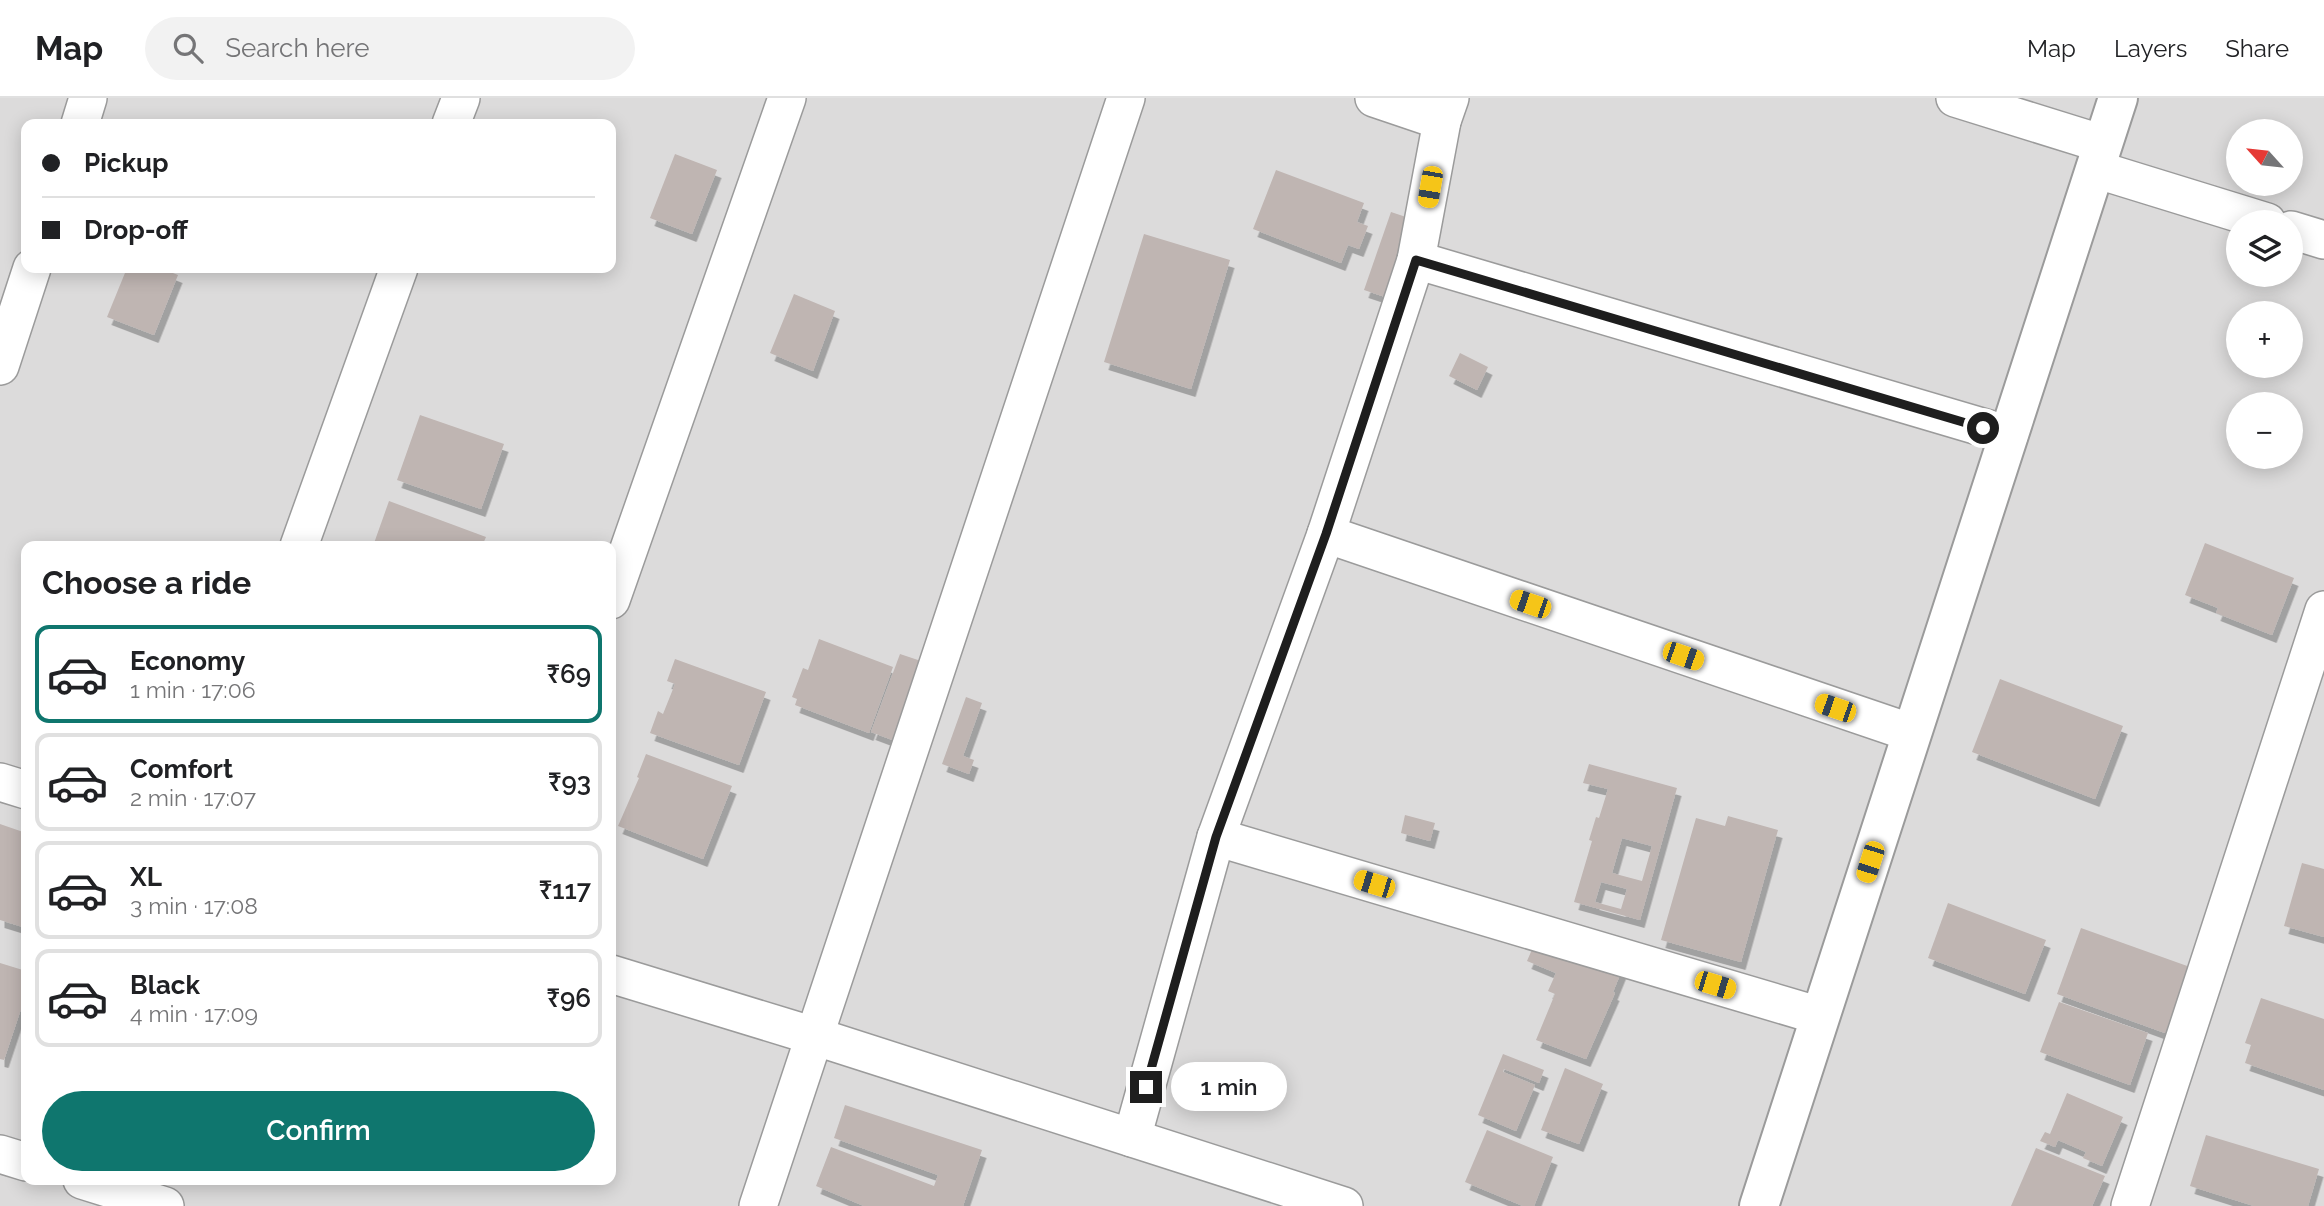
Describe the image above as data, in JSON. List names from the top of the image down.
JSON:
{
  "north": "top left",
  "page": {
    "header": "Map",
    "search": "Search here",
    "nav": ["Map", "Layers", "Share"],
    "map_buttons": ["+", "−"],
    "banner": ["Pickup", "Drop-off"],
    "heading": "Choose a ride",
    "list": [
      {
        "name": "Economy",
        "note": "1 min · 17:06",
        "value": "₹69"
      },
      {
        "name": "Comfort",
        "note": "2 min · 17:07",
        "value": "₹93"
      },
      {
        "name": "XL",
        "note": "3 min · 17:08",
        "value": "₹117"
      },
      {
        "name": "Black",
        "note": "4 min · 17:09",
        "value": "₹96"
      }
    ],
    "bubble": "1 min",
    "buttons": "Confirm"
  }
}
